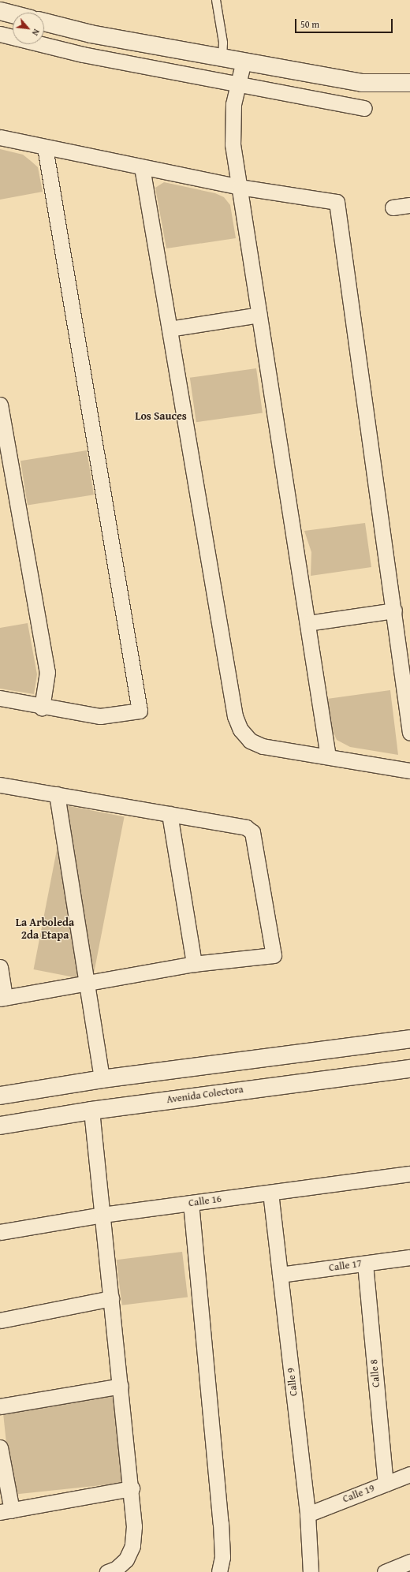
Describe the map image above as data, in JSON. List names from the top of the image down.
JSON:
{
  "streets": {
    "street": [
      "Avenida Colectora",
      "Calle 16",
      "Calle 17",
      "Calle 8",
      "Calle 9",
      "Calle 19"
    ]
  },
  "crossings": [
    ["Calle 16", "Calle 9"],
    ["Calle 17", "Calle 8"],
    ["Calle 17", "Calle 9"],
    ["Calle 8", "Calle 19"],
    ["Calle 9", "Calle 19"]
  ],
  "districts": ["Los Sauces", "La Arboleda 2da Etapa"],
  "scale_bar": "50 m",
  "north": "bottom right"
}
